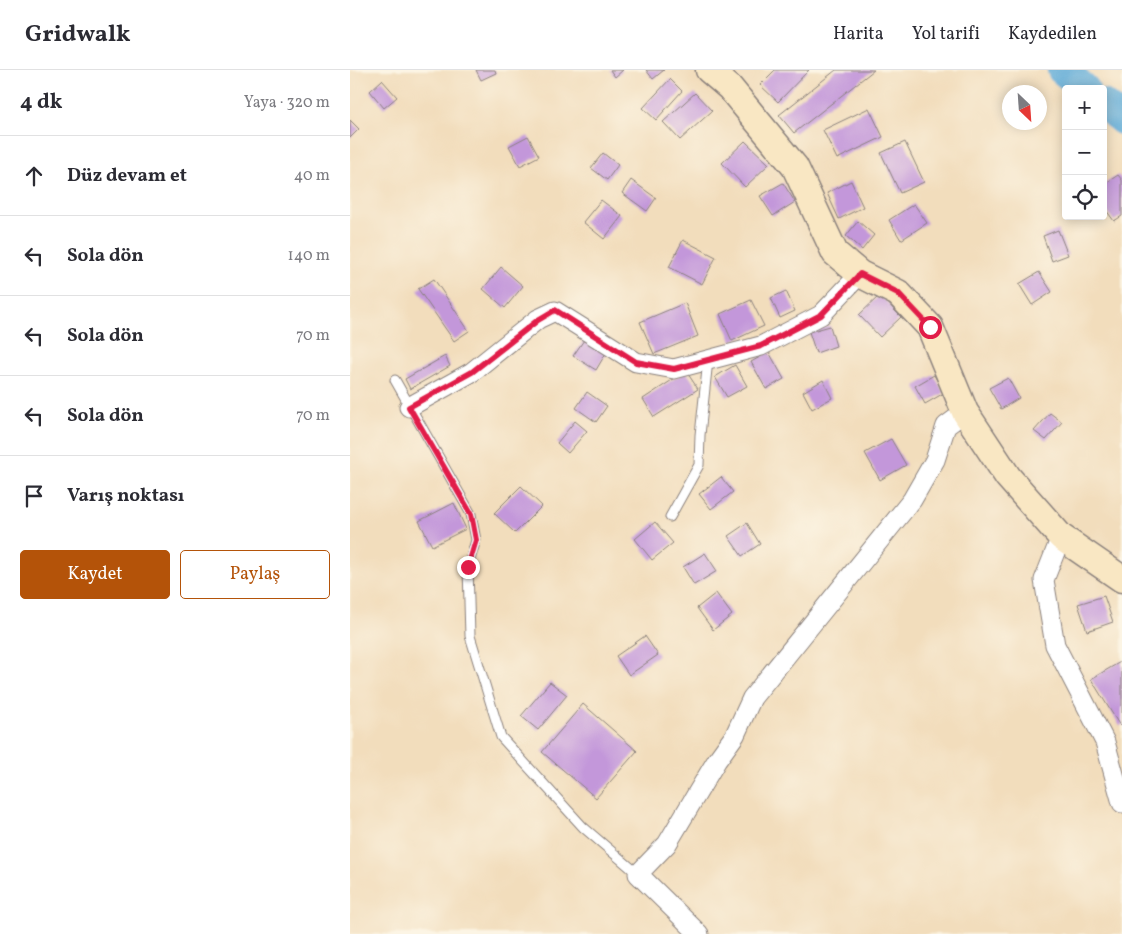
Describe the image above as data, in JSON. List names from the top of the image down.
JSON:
{
  "north": "bottom right",
  "page": {
    "header": "Gridwalk",
    "nav": ["Harita", "Yol tarifi", "Kaydedilen"],
    "heading": ["4 dk", "Yaya · 320 m"],
    "map_buttons": ["+", "−"],
    "list": [
      ["Düz devam et", "40 m"],
      ["Sola dön", "140 m"],
      ["Sola dön", "70 m"],
      ["Sola dön", "70 m"],
      "Varış noktası"
    ],
    "buttons": ["Kaydet", "Paylaş"]
  }
}
